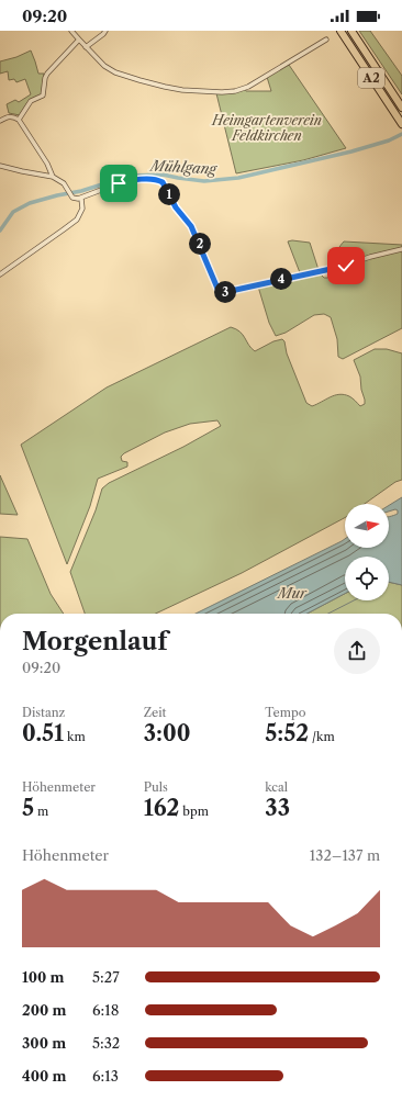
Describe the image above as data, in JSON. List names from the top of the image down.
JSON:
{
  "streets": {
    "highway": ["A2"]
  },
  "water": ["Mühlgang", "Mur"],
  "parks": ["Heimgartenverein Feldkirchen"],
  "north": "right",
  "page": {
    "status": "09:20",
    "pins": [
      "1",
      "2",
      "4",
      "3"
    ],
    "heading": ["Morgenlauf", "09:20"],
    "stats": [
      ["Distanz", "0.51 km"],
      ["Zeit", "3:00"],
      ["Tempo", "5:52 /km"],
      ["Höhenmeter", "5 m"],
      ["Puls", "162 bpm"],
      ["kcal", "33"]
    ],
    "chart": ["Höhenmeter", "132–137 m"],
    "list": [
      {
        "name": "100 m",
        "note": "5:27"
      },
      {
        "name": "200 m",
        "note": "6:18"
      },
      {
        "name": "300 m",
        "note": "5:32"
      },
      {
        "name": "400 m",
        "note": "6:13"
      }
    ]
  }
}
